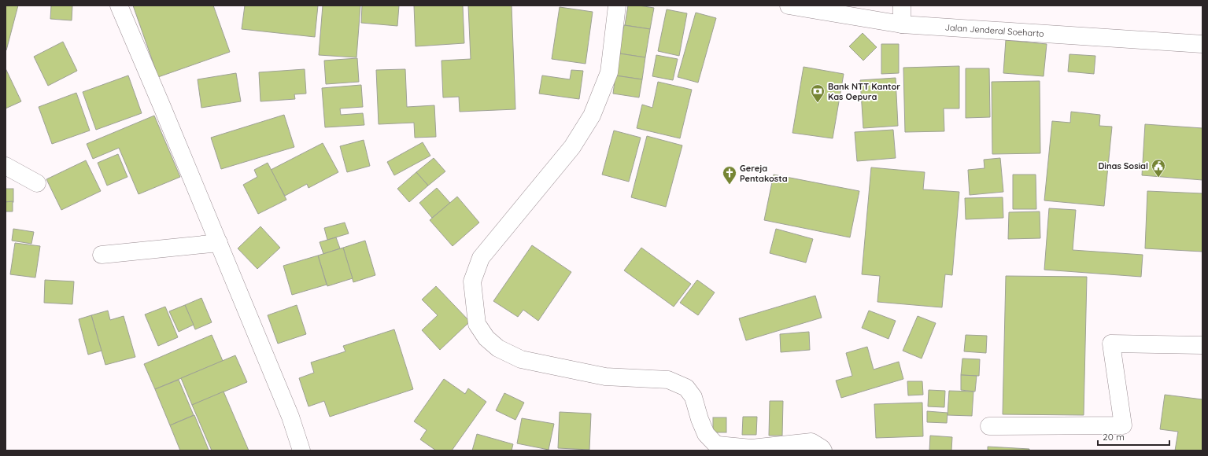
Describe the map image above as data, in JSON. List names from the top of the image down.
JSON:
{
  "streets": {
    "street": ["Jalan Jenderal Soeharto"]
  },
  "places": {
    "bank": ["Bank NTT Kantor Kas Oepura"],
    "public building": ["Dinas Sosial"],
    "church": ["Gereja Pentakosta"]
  },
  "scale_bar": "20 m"
}
